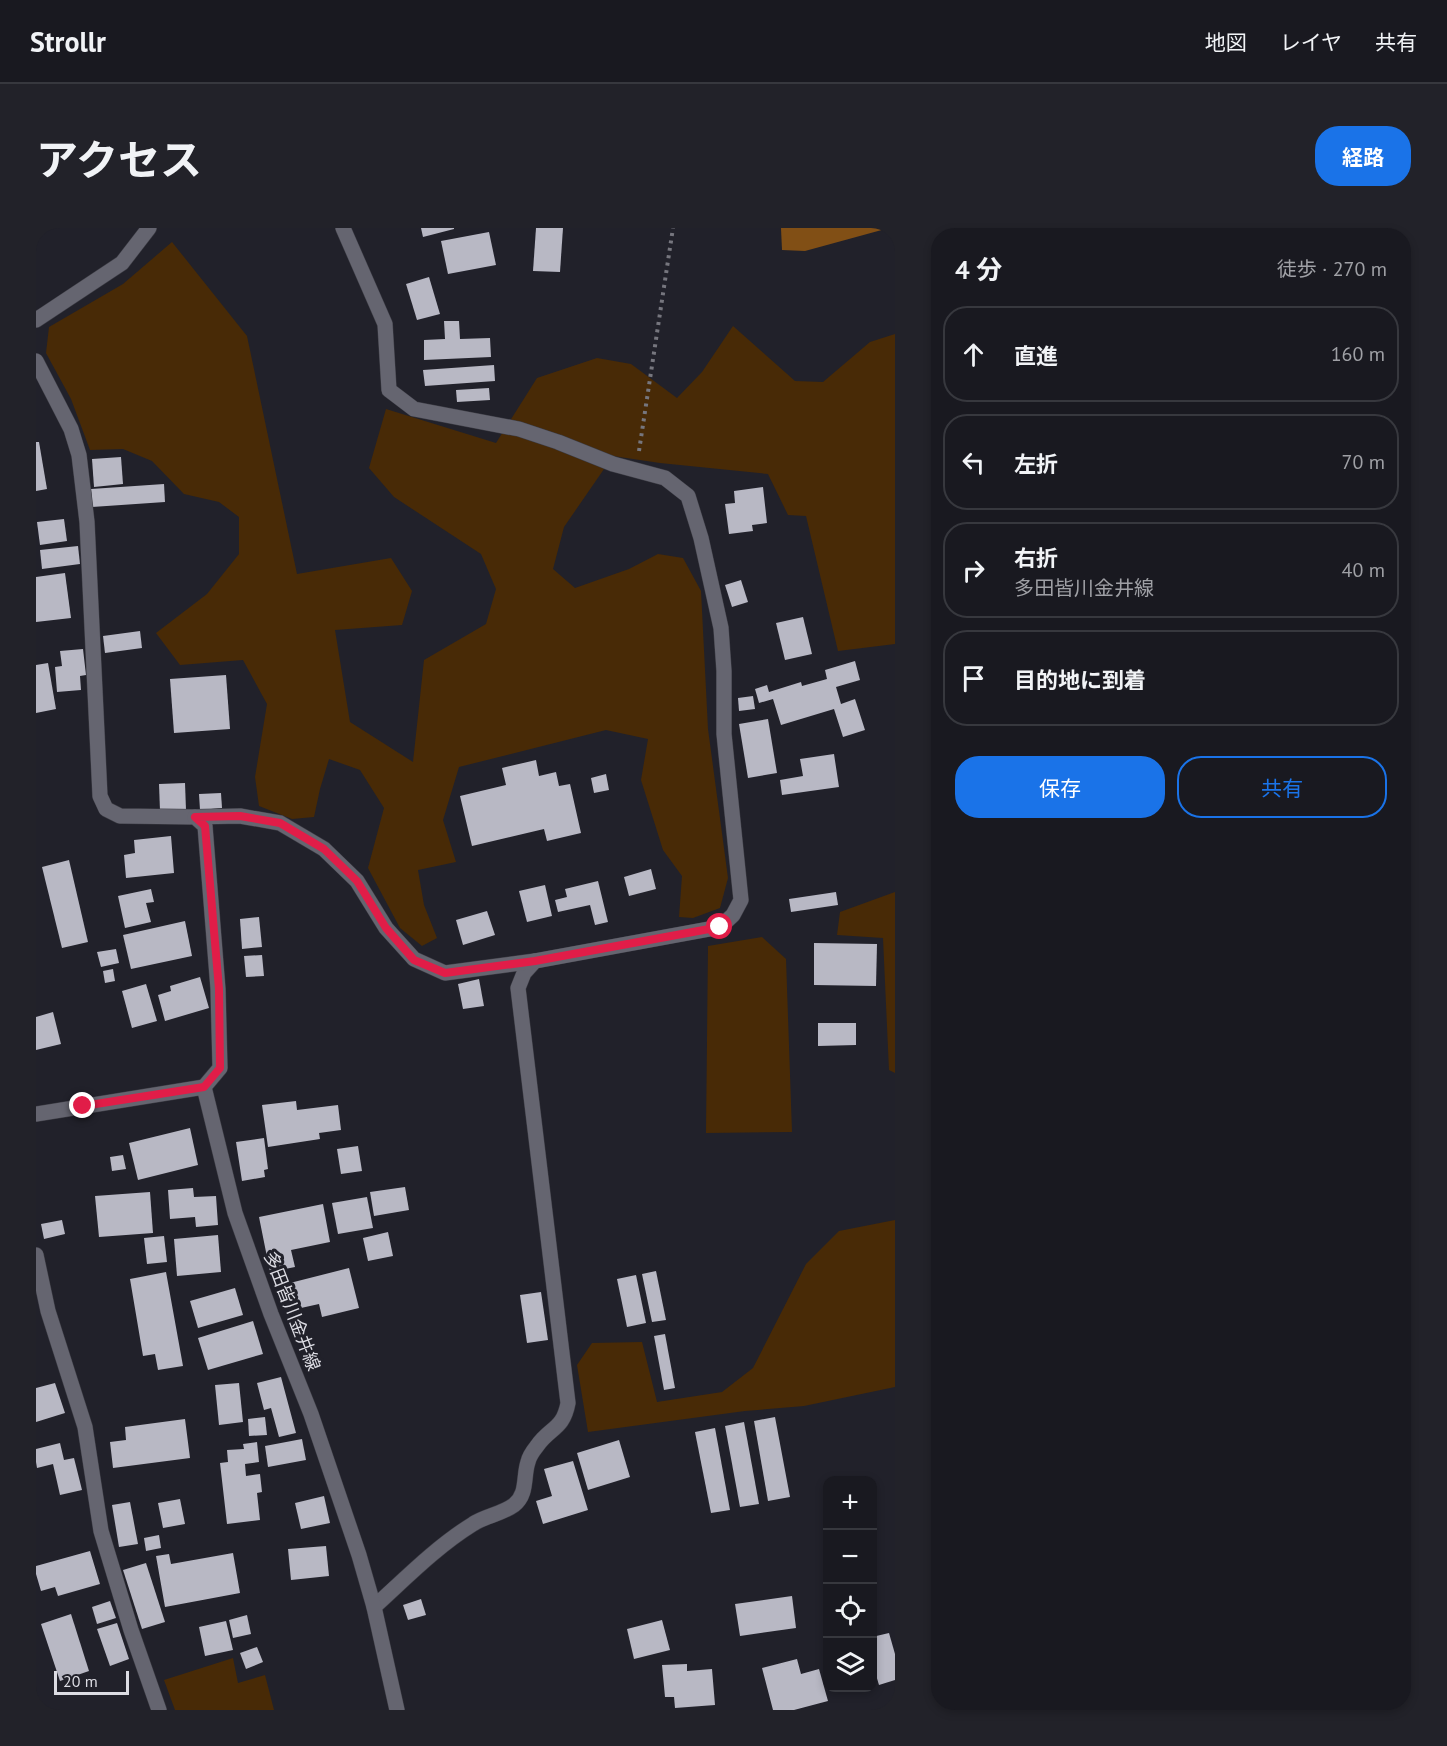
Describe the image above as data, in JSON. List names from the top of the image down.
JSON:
{
  "streets": {
    "street": ["多田皆川金井線"]
  },
  "scale_bar": "20 m",
  "page": {
    "header": "Strollr",
    "nav": ["地図", "レイヤ", "共有"],
    "title": "アクセス",
    "buttons": [
      "経路",
      ["保存", "共有"]
    ],
    "heading": ["4 分", "徒歩 · 270 m"],
    "list": [
      ["直進", "160 m"],
      ["左折", "70 m"],
      ["右折", "多田皆川金井線", "40 m"],
      "目的地に到着"
    ],
    "map_buttons": ["+", "−"],
    "scale": "20 m"
  }
}
